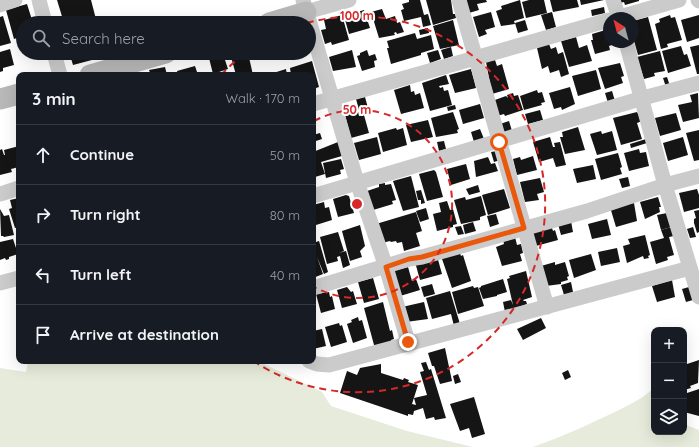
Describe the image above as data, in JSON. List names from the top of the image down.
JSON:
{
  "north": "top left",
  "page": {
    "search": "Search here",
    "heading": ["3 min", "Walk · 170 m"],
    "list": [
      ["Continue", "50 m"],
      ["Turn right", "80 m"],
      ["Turn left", "40 m"],
      "Arrive at destination"
    ],
    "map_buttons": ["+", "−"]
  },
  "rings": ["100 m", "50 m"]
}
